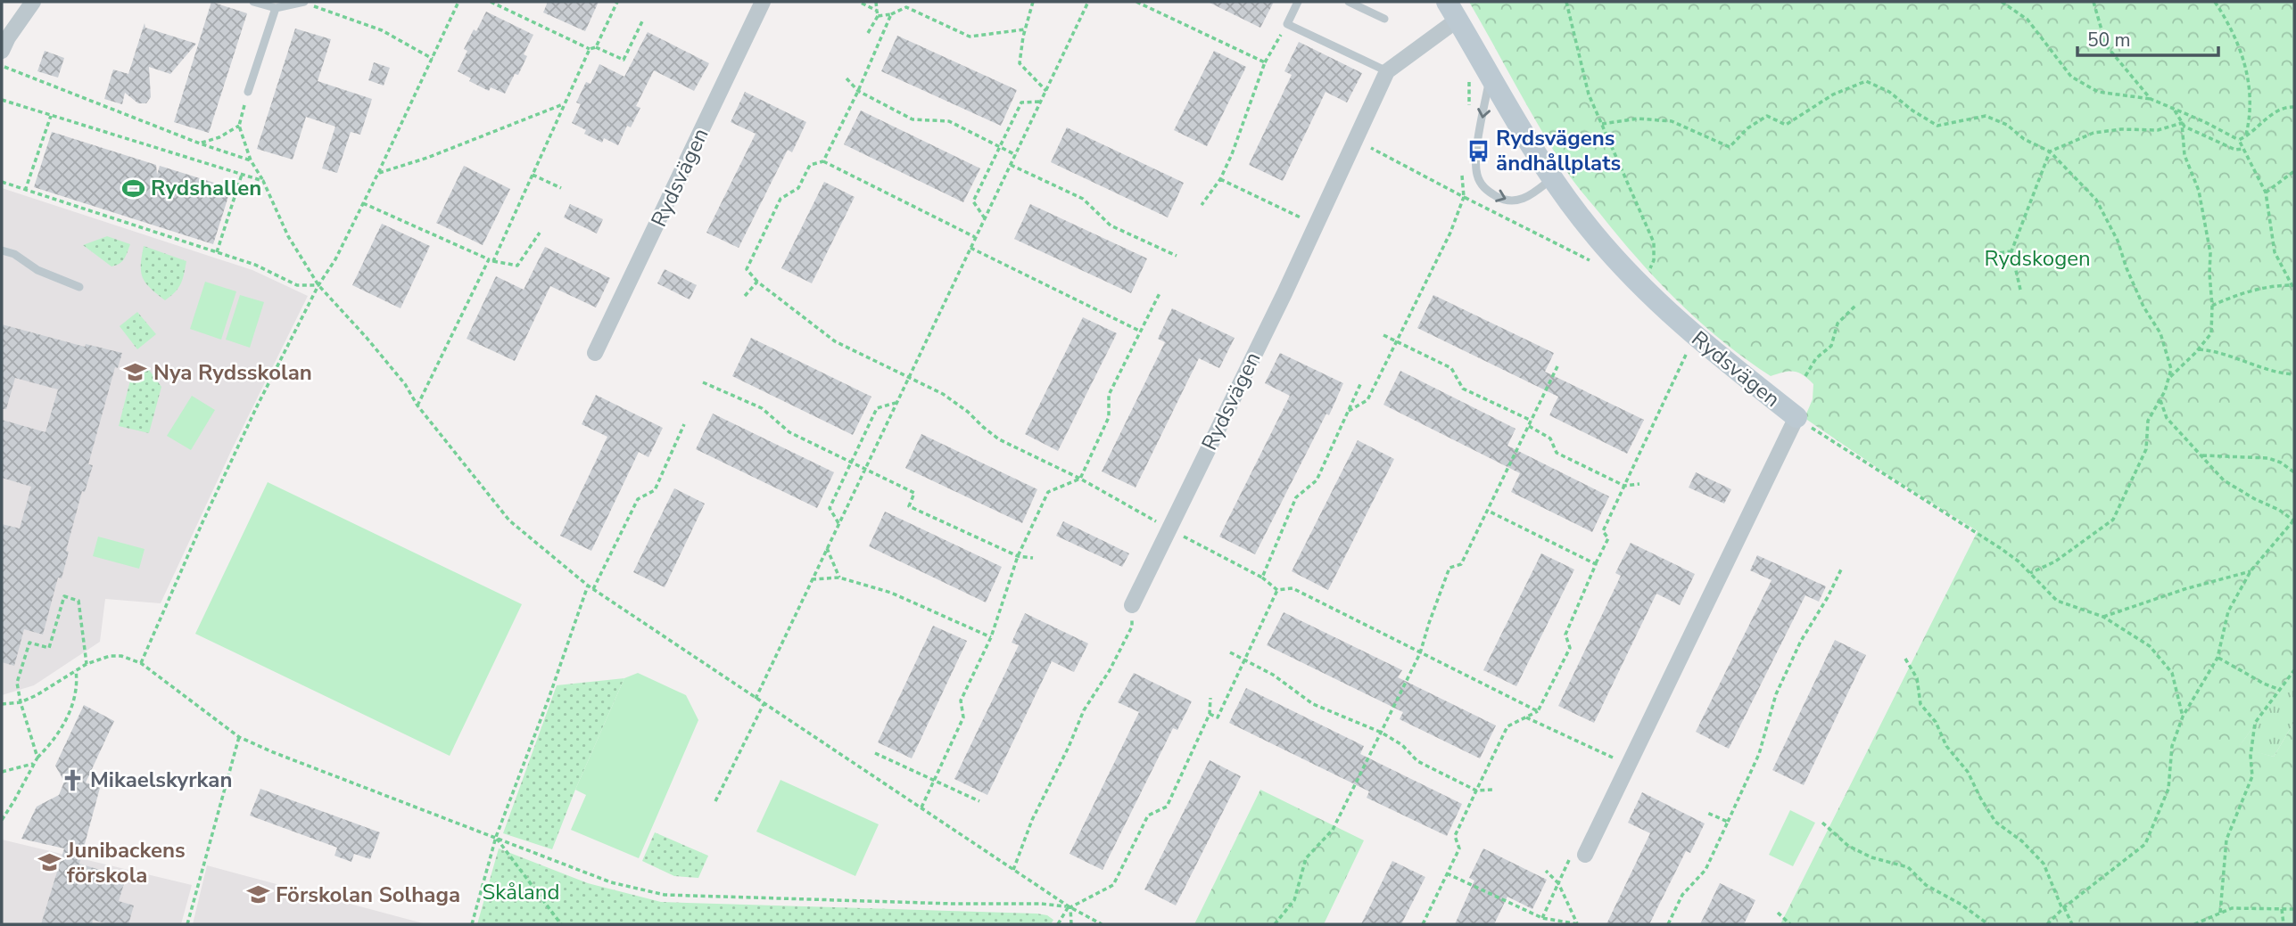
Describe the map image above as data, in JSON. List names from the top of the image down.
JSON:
{
  "streets": {
    "street": ["Rydsvägen"]
  },
  "parks": ["Rydskogen", "Skåland"],
  "places": {
    "bus stop": ["Rydsvägens ändhållplats"],
    "sports": ["Rydshallen"],
    "school or university": ["Nya Rydsskolan", "Junibackens förskola", "Förskolan Solhaga"],
    "church": ["Mikaelskyrkan"]
  },
  "scale_bar": "50 m"
}
